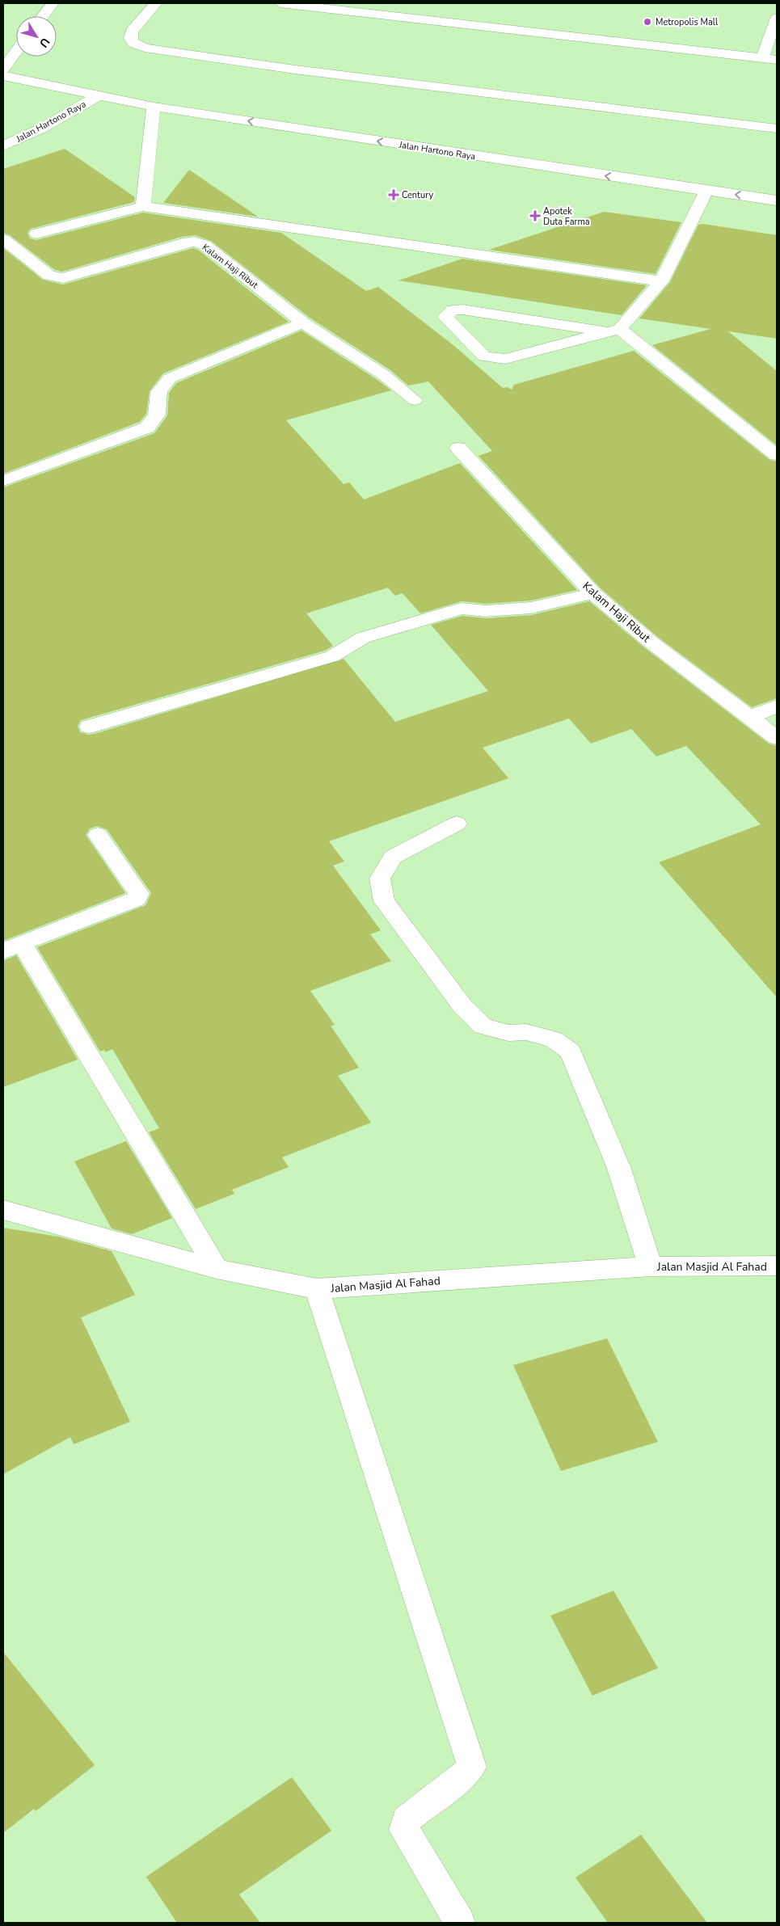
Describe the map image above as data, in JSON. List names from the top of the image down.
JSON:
{
  "streets": {
    "street": ["Jalan Hartono Raya", "Kalam Haji Ribut", "Jalan Masjid Al Fahad"]
  },
  "places": {
    "other": ["Metropolis Mall"],
    "health": ["Century", "Apotek Duta Farma"]
  },
  "north": "bottom right"
}
